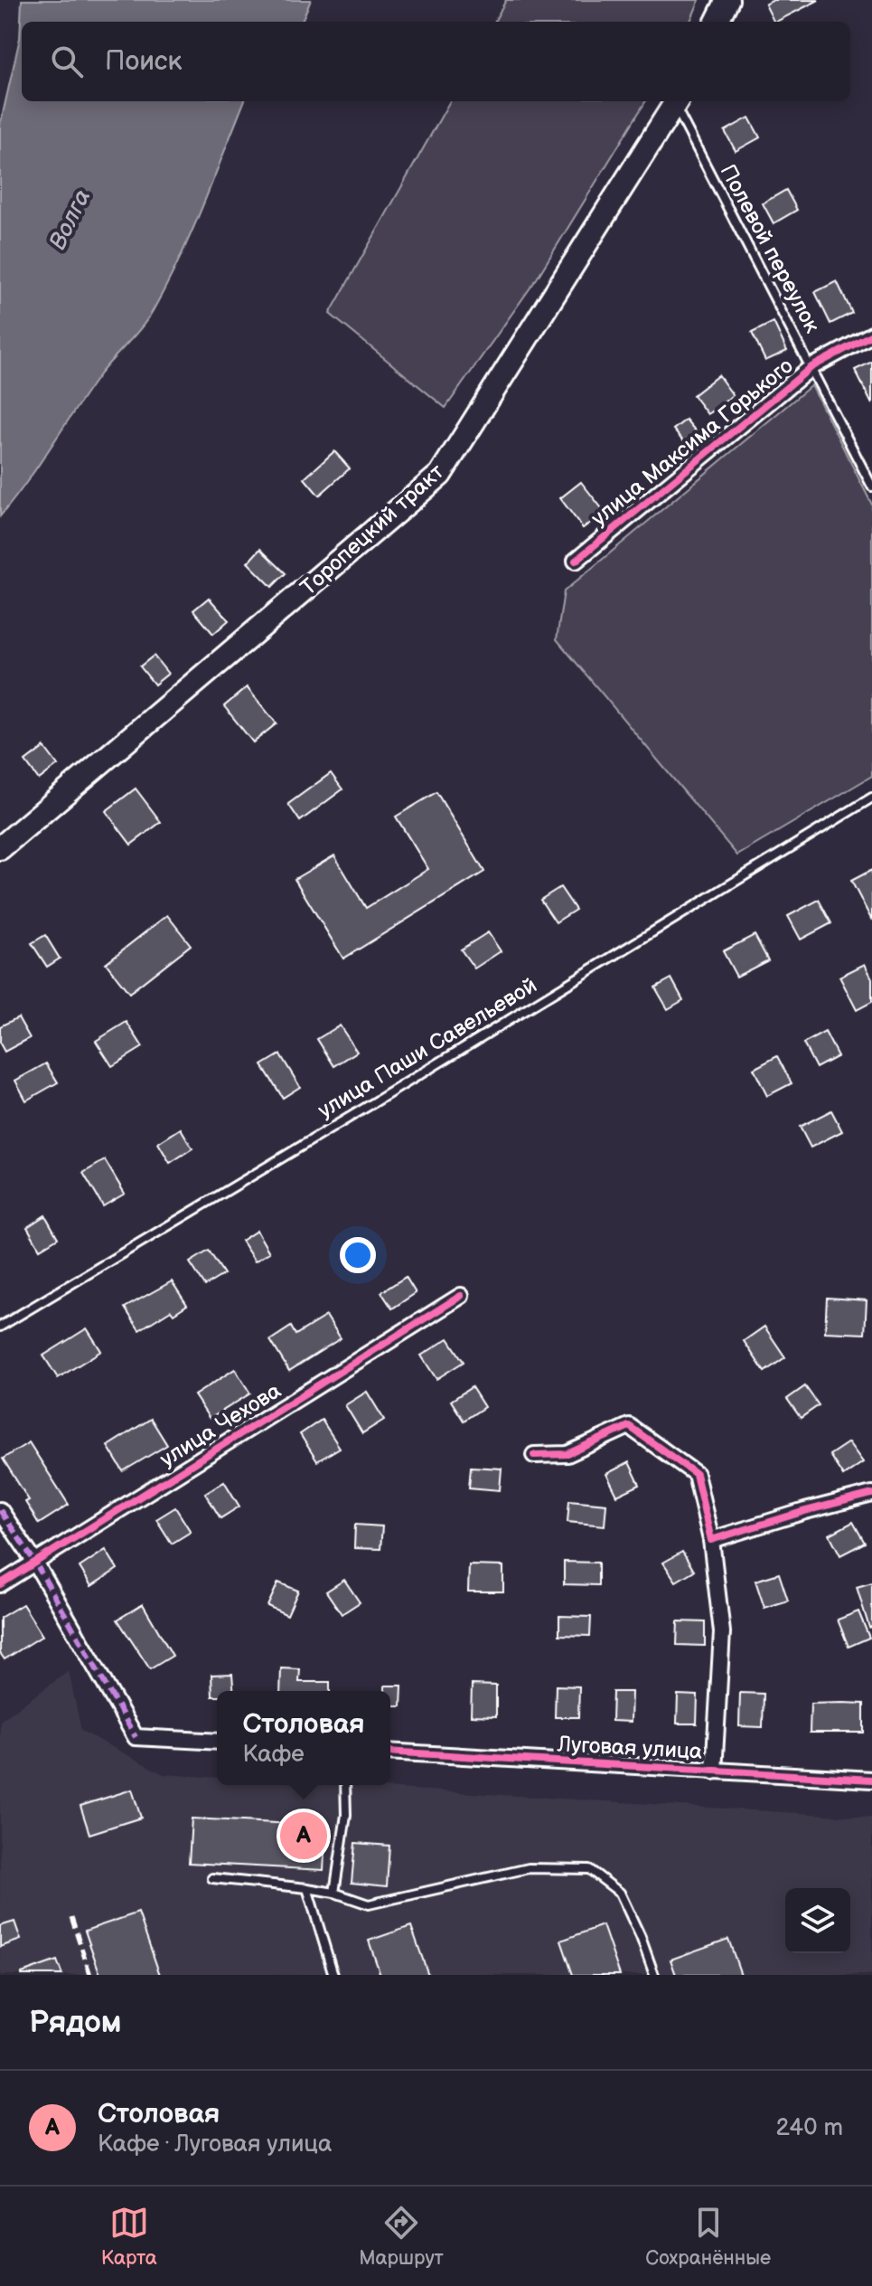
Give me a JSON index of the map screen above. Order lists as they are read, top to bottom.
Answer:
{
  "streets": {
    "main road": ["Торопецкий тракт"],
    "street": ["улица Максима Горького", "улица Чехова", "Луговая улица"],
    "lane": ["Полевой переулок", "улица Паши Савельевой"]
  },
  "crossings": [
    ["Полевой переулок", "улица Максима Горького"],
    ["Полевой переулок", "Торопецкий тракт"]
  ],
  "water": ["Волга"],
  "page": {
    "search": "Поиск",
    "popup": ["Столовая", "Кафе"],
    "pins": "A",
    "heading": "Рядом",
    "list": [
      {
        "mark": "A",
        "name": "Столовая",
        "note": "Кафе · Луговая улица",
        "value": "240 m"
      }
    ],
    "nav": ["Карта", "Маршрут", "Сохранённые"]
  }
}
